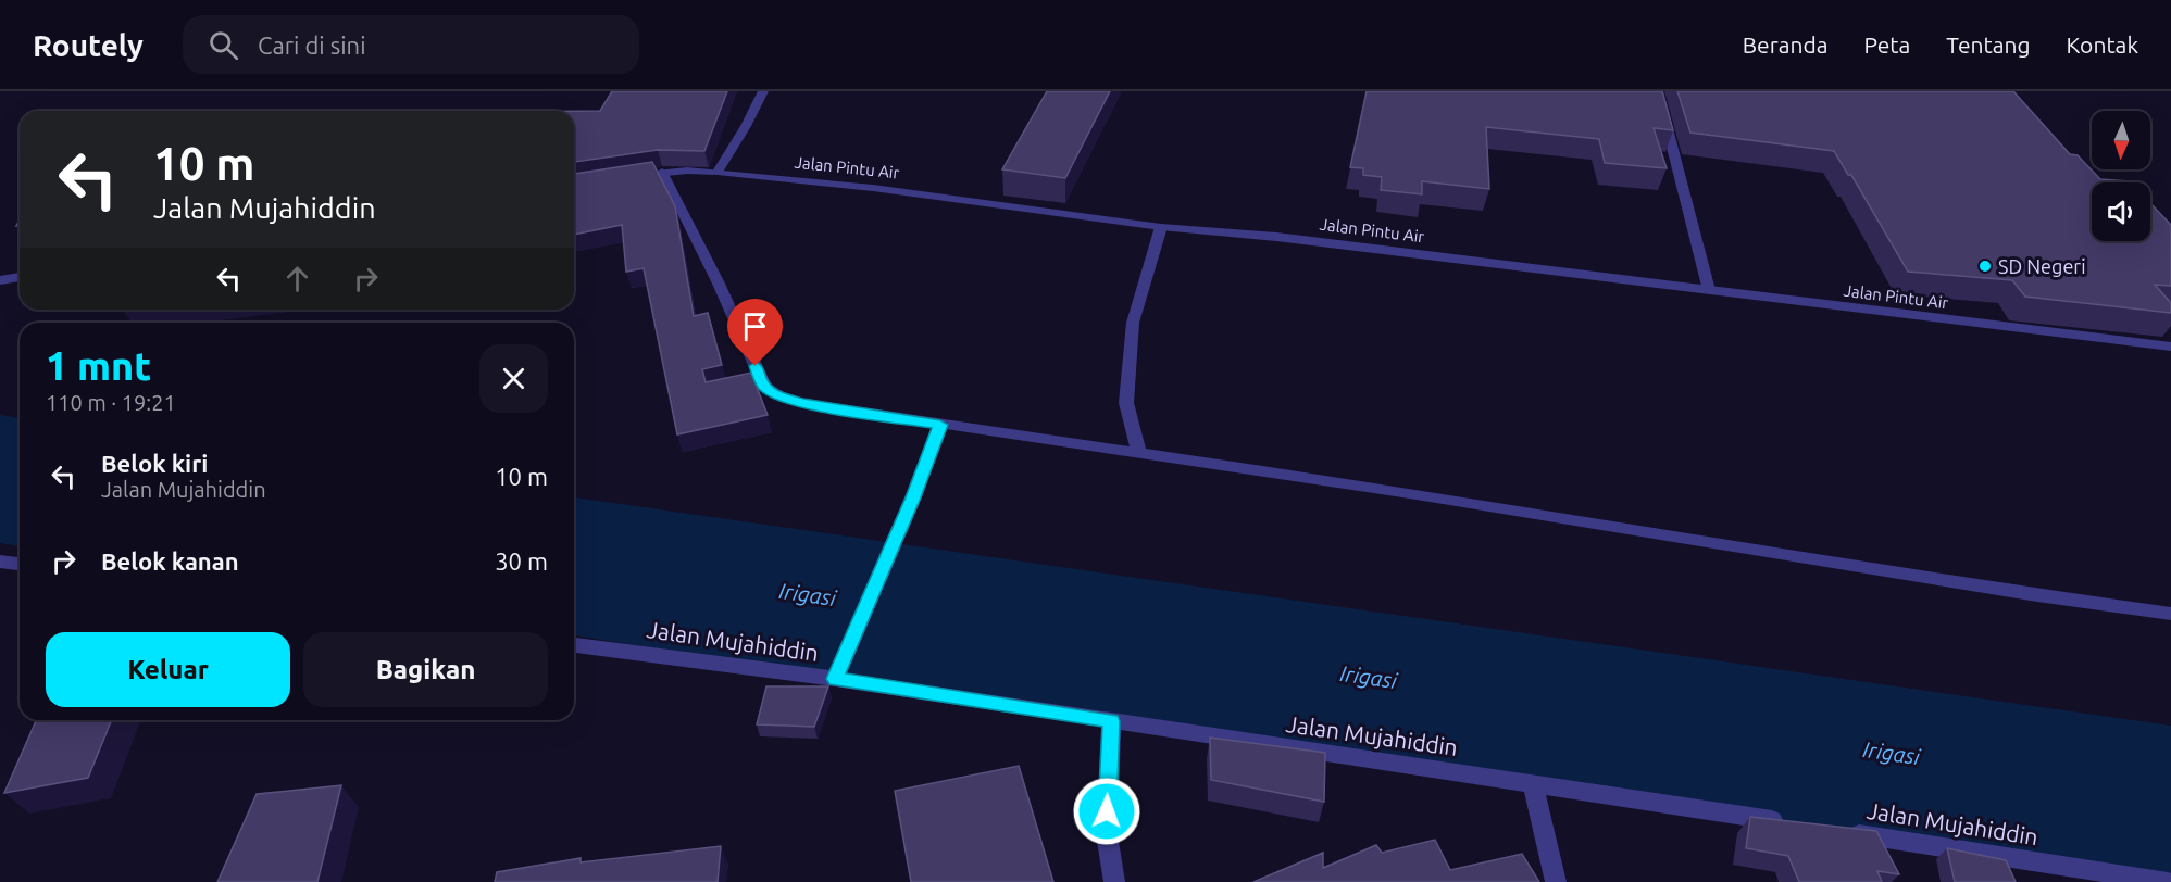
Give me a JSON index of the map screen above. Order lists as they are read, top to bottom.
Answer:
{
  "streets": {
    "street": ["Jalan Pintu Air", "Jalan Mujahiddin"]
  },
  "water": ["Irigasi"],
  "places": ["SD Negeri"],
  "north": "bottom",
  "page": {
    "header": "Routely",
    "search": "Cari di sini",
    "nav": [
      "Beranda",
      "Peta",
      "Tentang",
      "Kontak"
    ],
    "turn": ["10 m", "Jalan Mujahiddin"],
    "heading": ["1 mnt", "110 m · 19:21"],
    "list": [
      {
        "name": "Belok kiri",
        "note": "Jalan Mujahiddin",
        "value": "10 m"
      },
      {
        "name": "Belok kanan",
        "value": "30 m"
      }
    ],
    "buttons": ["Keluar", "Bagikan"]
  }
}
